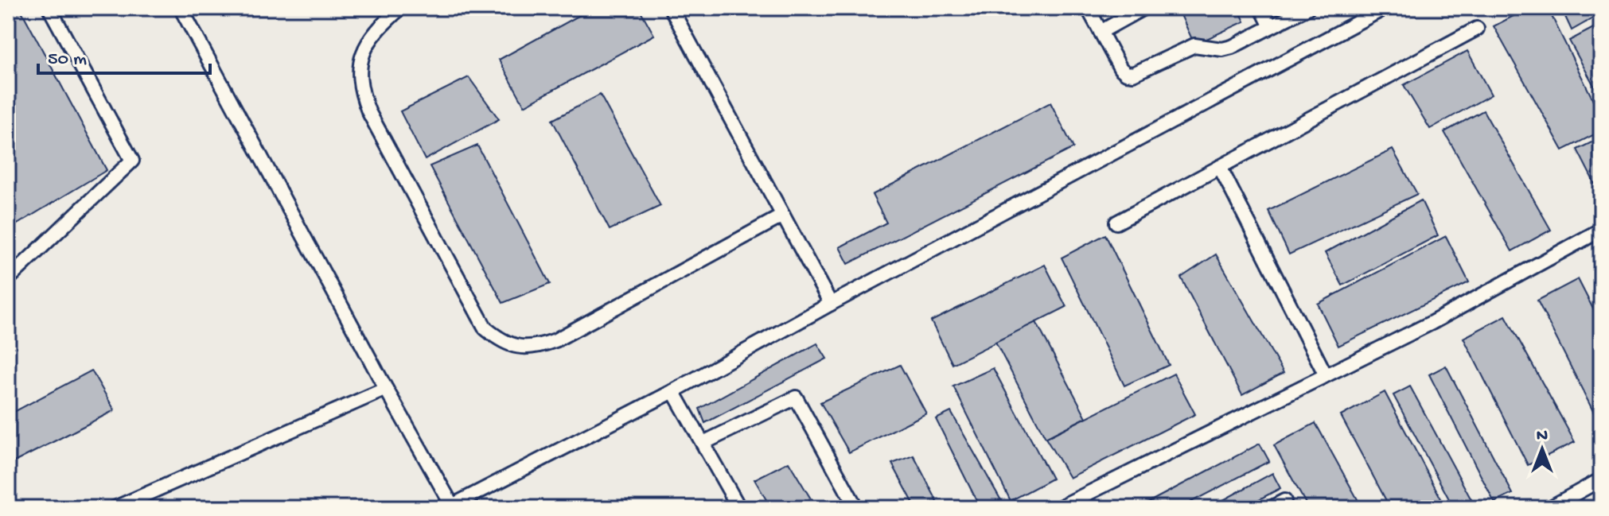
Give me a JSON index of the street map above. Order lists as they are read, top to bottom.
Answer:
{
  "scale_bar": "50 m",
  "north": "top"
}
